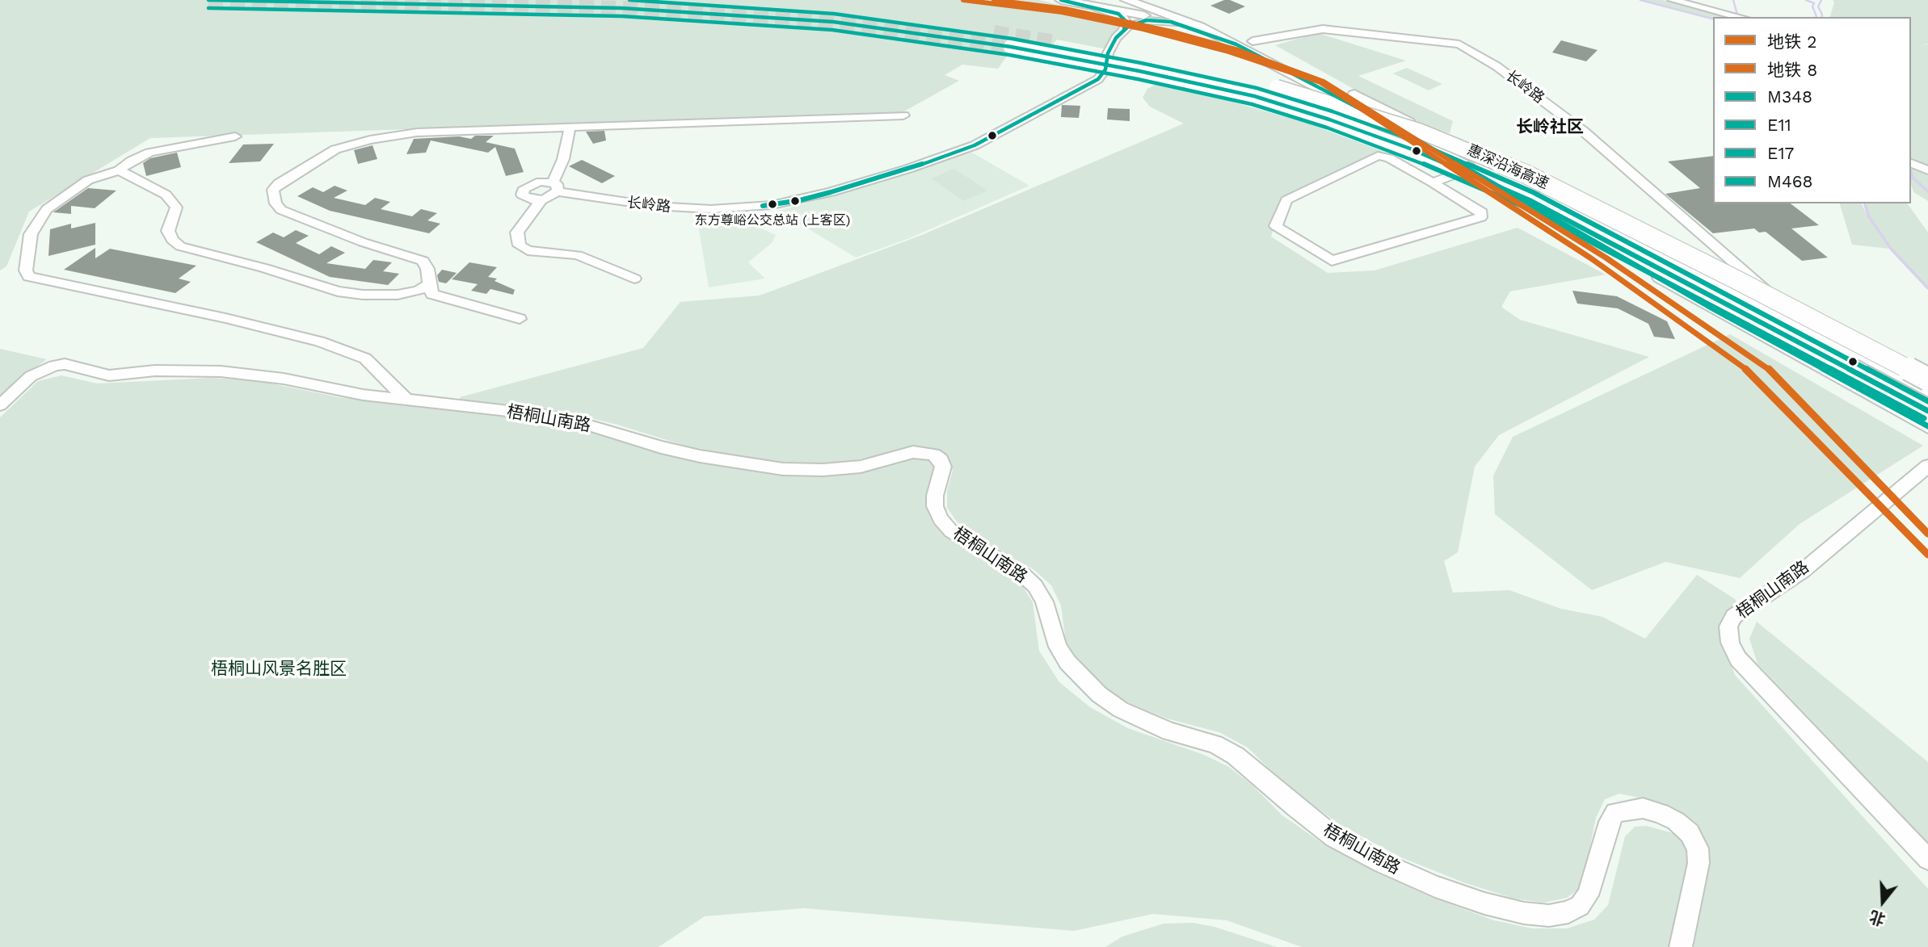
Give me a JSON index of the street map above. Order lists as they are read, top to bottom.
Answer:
{
  "streets": {
    "highway": ["惠深沿海高速"],
    "street": ["长岭路", "梧桐山南路"]
  },
  "districts": ["长岭社区"],
  "parks": ["梧桐山风景名胜区"],
  "places": ["东方尊峪公交总站 (上客区)"],
  "lines": [
    "metro line 2",
    "metro line 8",
    "transit line M348",
    "transit line E17",
    "transit line M468",
    "transit line E11"
  ],
  "legend": [
    "地铁 2",
    "地铁 8",
    "M348",
    "E11",
    "E17",
    "M468"
  ],
  "north": "bottom"
}
